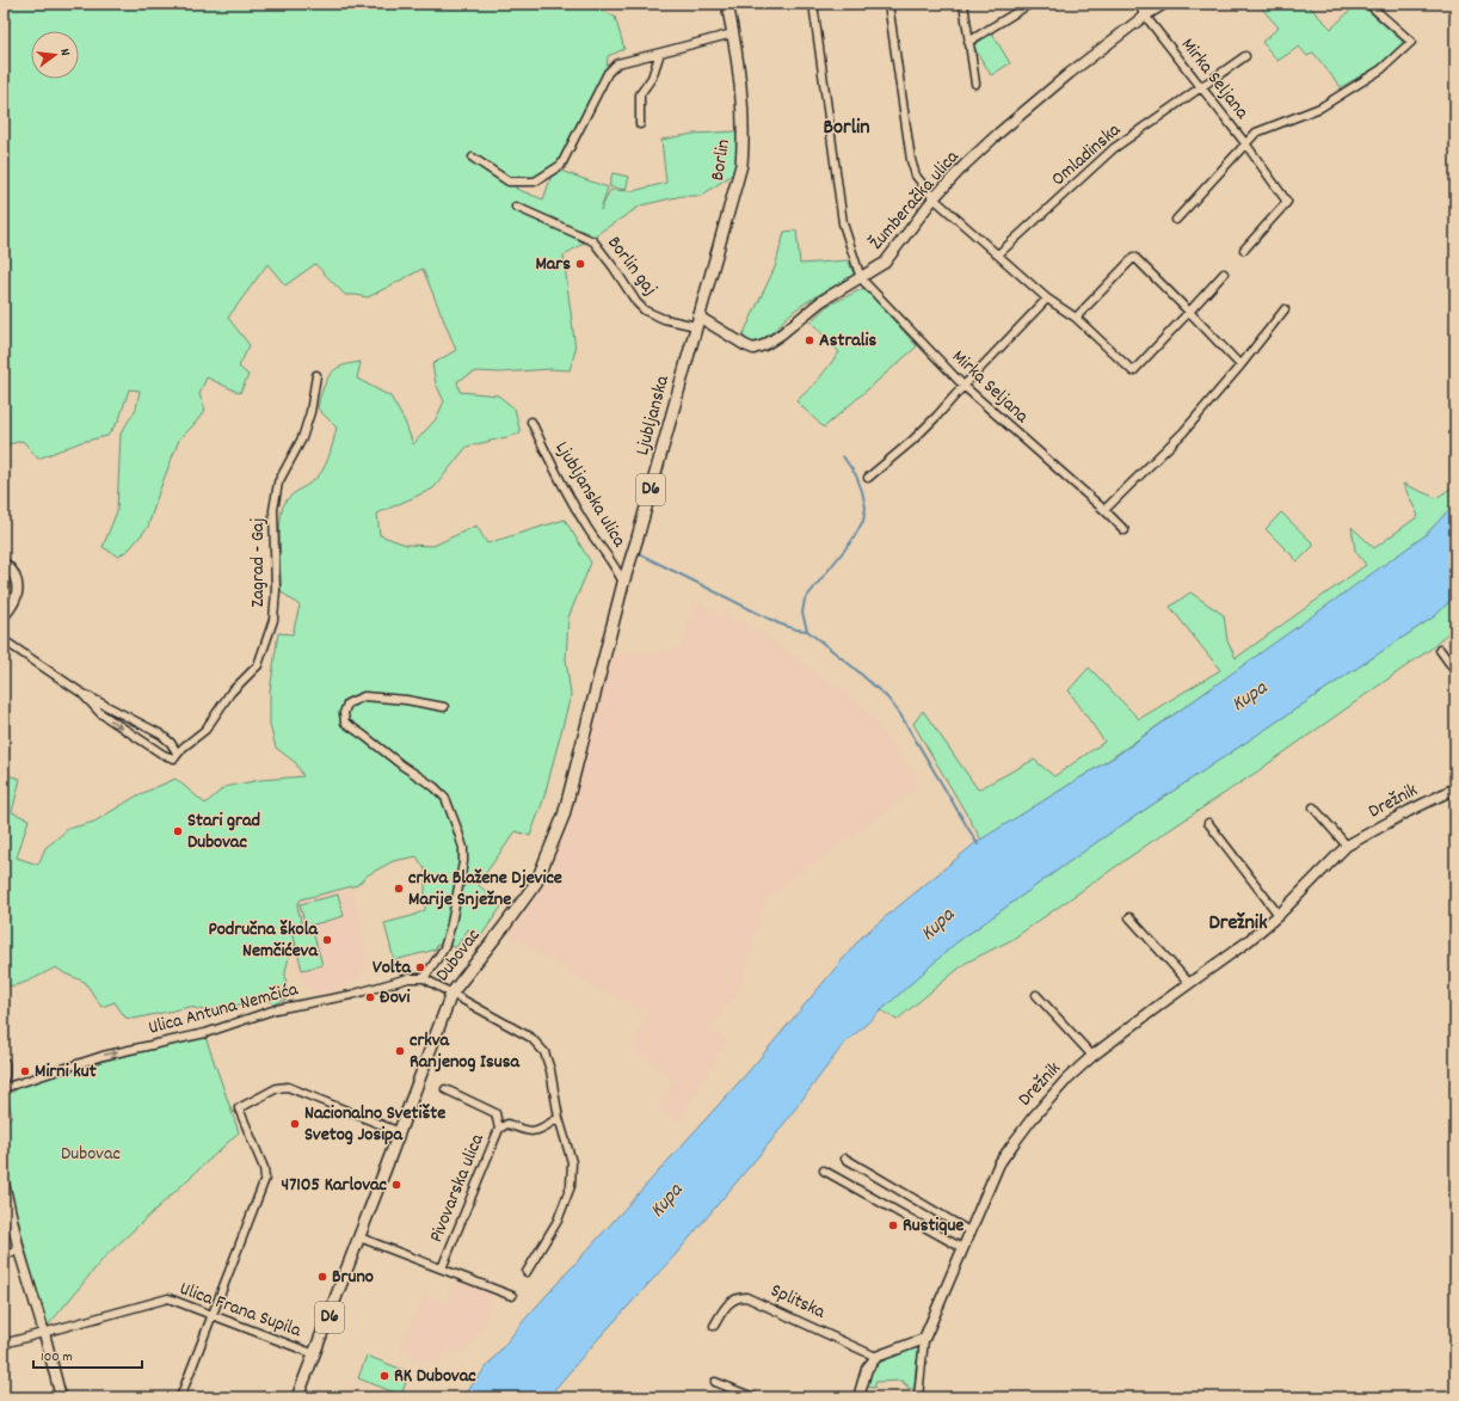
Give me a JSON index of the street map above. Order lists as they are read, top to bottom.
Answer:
{
  "streets": {
    "main road": [
      "Borlin",
      "Žumberačka ulica",
      "Ljubljanska",
      "D6",
      "Drežnik",
      "Dubovac"
    ],
    "street": [
      "Mirka Seljana",
      "Omladinska",
      "Borlin gaj",
      "Ljubljanska ulica",
      "Zagrad - Gaj",
      "Ulica Antuna Nemčića",
      "Pivovarska ulica",
      "Splitska",
      "Ulica Frana Supila"
    ]
  },
  "crossings": [
    ["Mirka Seljana", "Omladinska"],
    ["Mirka Seljana", "Žumberačka ulica"],
    ["Borlin", "Žumberačka ulica"],
    ["Borlin", "Borlin gaj"],
    ["Borlin", "Ljubljanska"],
    ["Žumberačka ulica", "Borlin gaj"],
    ["Žumberačka ulica", "Ljubljanska"],
    ["Borlin gaj", "Ljubljanska"],
    ["Ljubljanska", "Ljubljanska ulica"],
    ["Ljubljanska", "Dubovac"],
    ["D6", "Dubovac"],
    ["D6", "Ulica Frana Supila"]
  ],
  "one_way": ["Ulica Antuna Nemčića"],
  "districts": ["Borlin", "Drežnik"],
  "water": ["Kupa"],
  "parks": ["Dubovac"],
  "places": [
    "Mars",
    "Astralis",
    "Stari grad Dubovac",
    "crkva Blažene Djevice Marije Snježne",
    "Područna škola Nemčićeva",
    "Volta",
    "Đovi",
    "crkva Ranjenog Isusa",
    "Mirni kut",
    "Nacionalno Svetište Svetog Josipa",
    "47105 Karlovac",
    "Rustique",
    "Bruno",
    "RK Dubovac"
  ],
  "scale_bar": "100 m",
  "north": "right"
}
